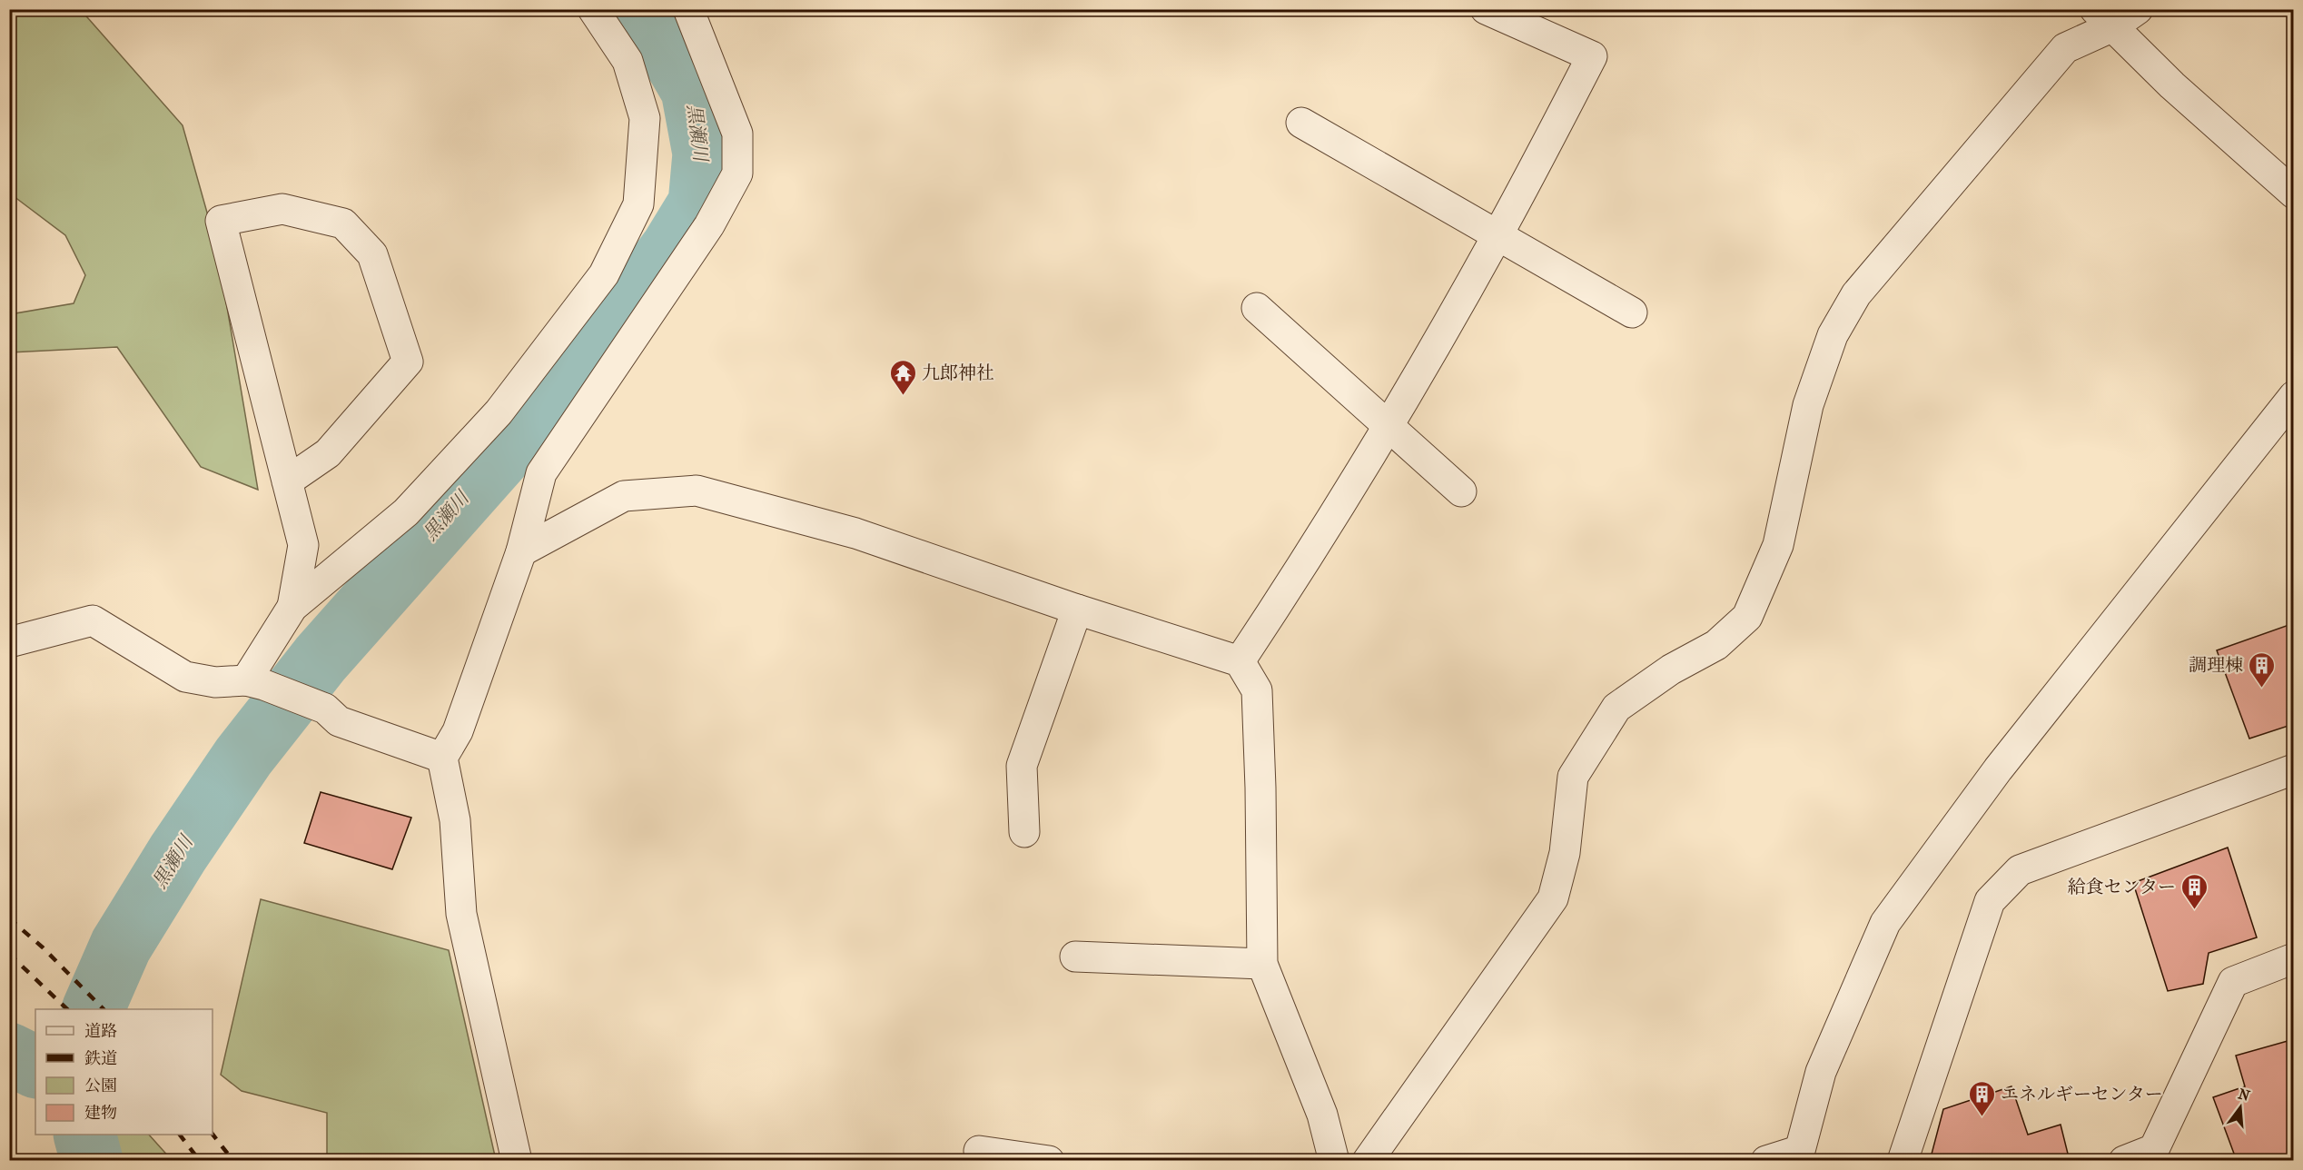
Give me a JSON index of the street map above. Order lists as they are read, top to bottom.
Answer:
{
  "water": ["黒瀬川"],
  "places": {
    "temple": ["九郎神社"],
    "building": ["調理棟", "給食センター", "エネルギーセンター"]
  },
  "legend": [
    "道路",
    "鉄道",
    "公園",
    "建物"
  ],
  "north": "top"
}
